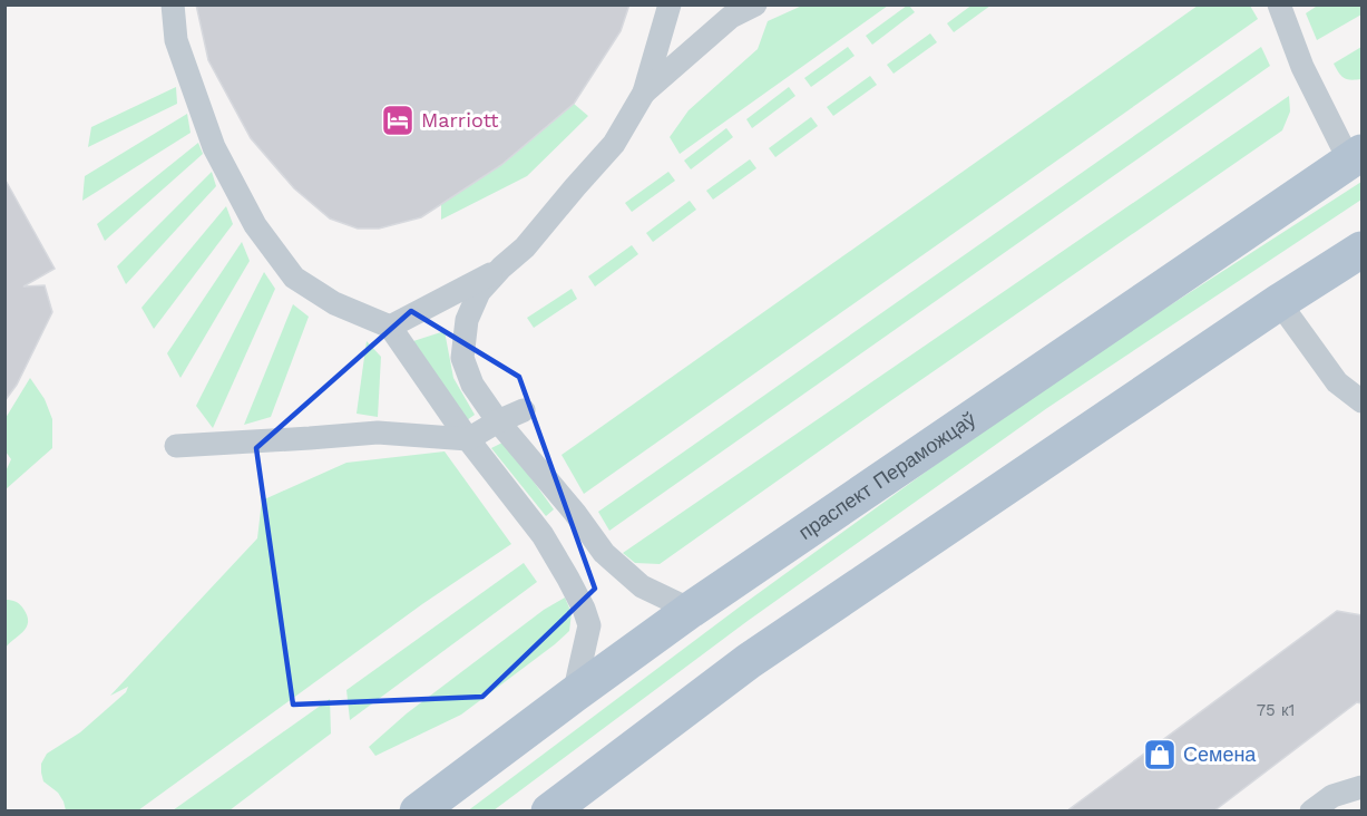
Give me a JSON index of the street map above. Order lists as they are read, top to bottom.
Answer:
{
  "streets": {
    "main road": ["праспект Пераможцаў"]
  },
  "places": {
    "hotel": ["Marriott"],
    "shop": ["Семена"]
  },
  "house_numbers": ["75 к1"]
}
